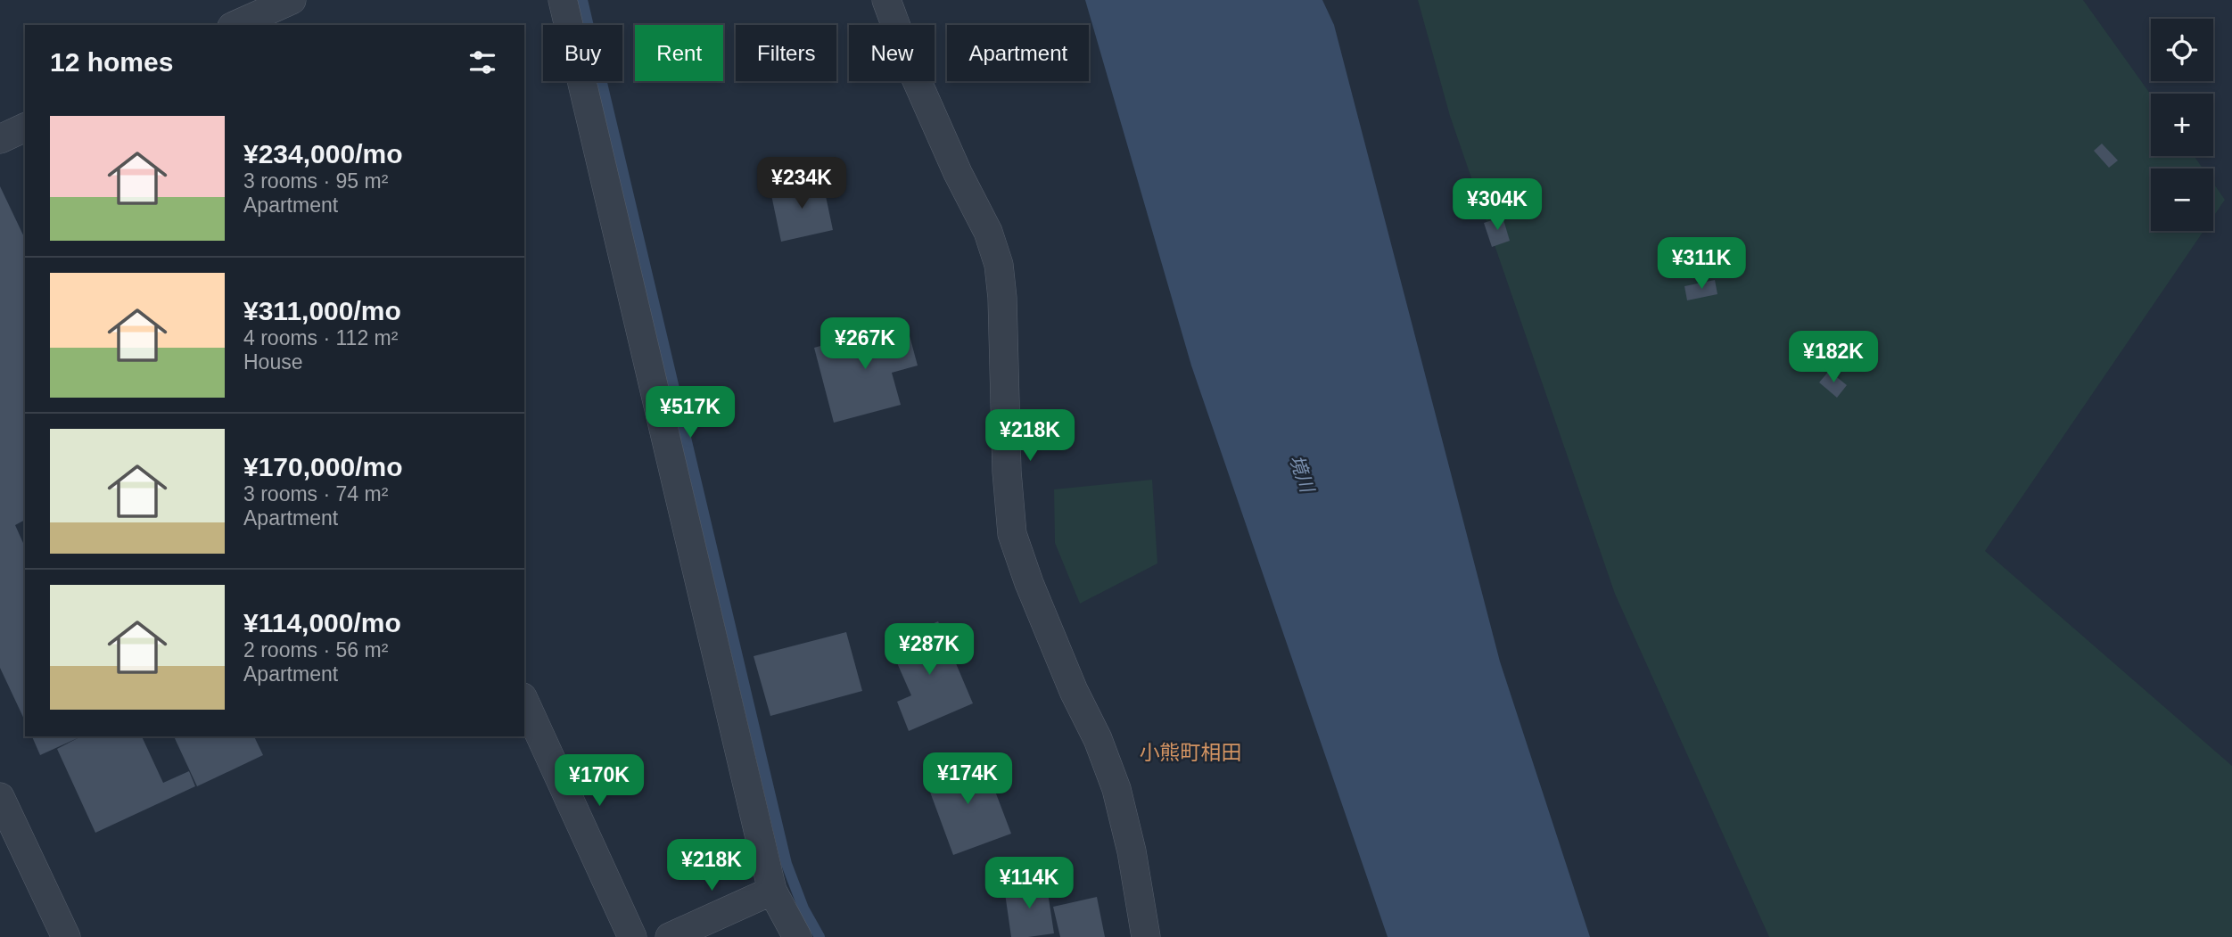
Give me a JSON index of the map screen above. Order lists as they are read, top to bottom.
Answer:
{
  "districts": ["小熊町相田"],
  "water": ["境川"],
  "page": {
    "map_buttons": ["+", "−"],
    "chip": [
      "Buy",
      "Rent",
      "Filters",
      "New",
      "Apartment"
    ],
    "heading": "12 homes",
    "list": [
      {
        "name": "¥234,000/mo",
        "note": "3 rooms · 95 m² · Apartment"
      },
      {
        "name": "¥311,000/mo",
        "note": "4 rooms · 112 m² · House"
      },
      {
        "name": "¥170,000/mo",
        "note": "3 rooms · 74 m² · Apartment"
      },
      {
        "name": "¥114,000/mo",
        "note": "2 rooms · 56 m² · Apartment"
      }
    ],
    "price": [
      "¥234K",
      "¥304K",
      "¥311K",
      "¥267K",
      "¥182K",
      "¥517K",
      "¥218K",
      "¥287K",
      "¥174K",
      "¥170K",
      "¥218K",
      "¥114K"
    ]
  }
}
